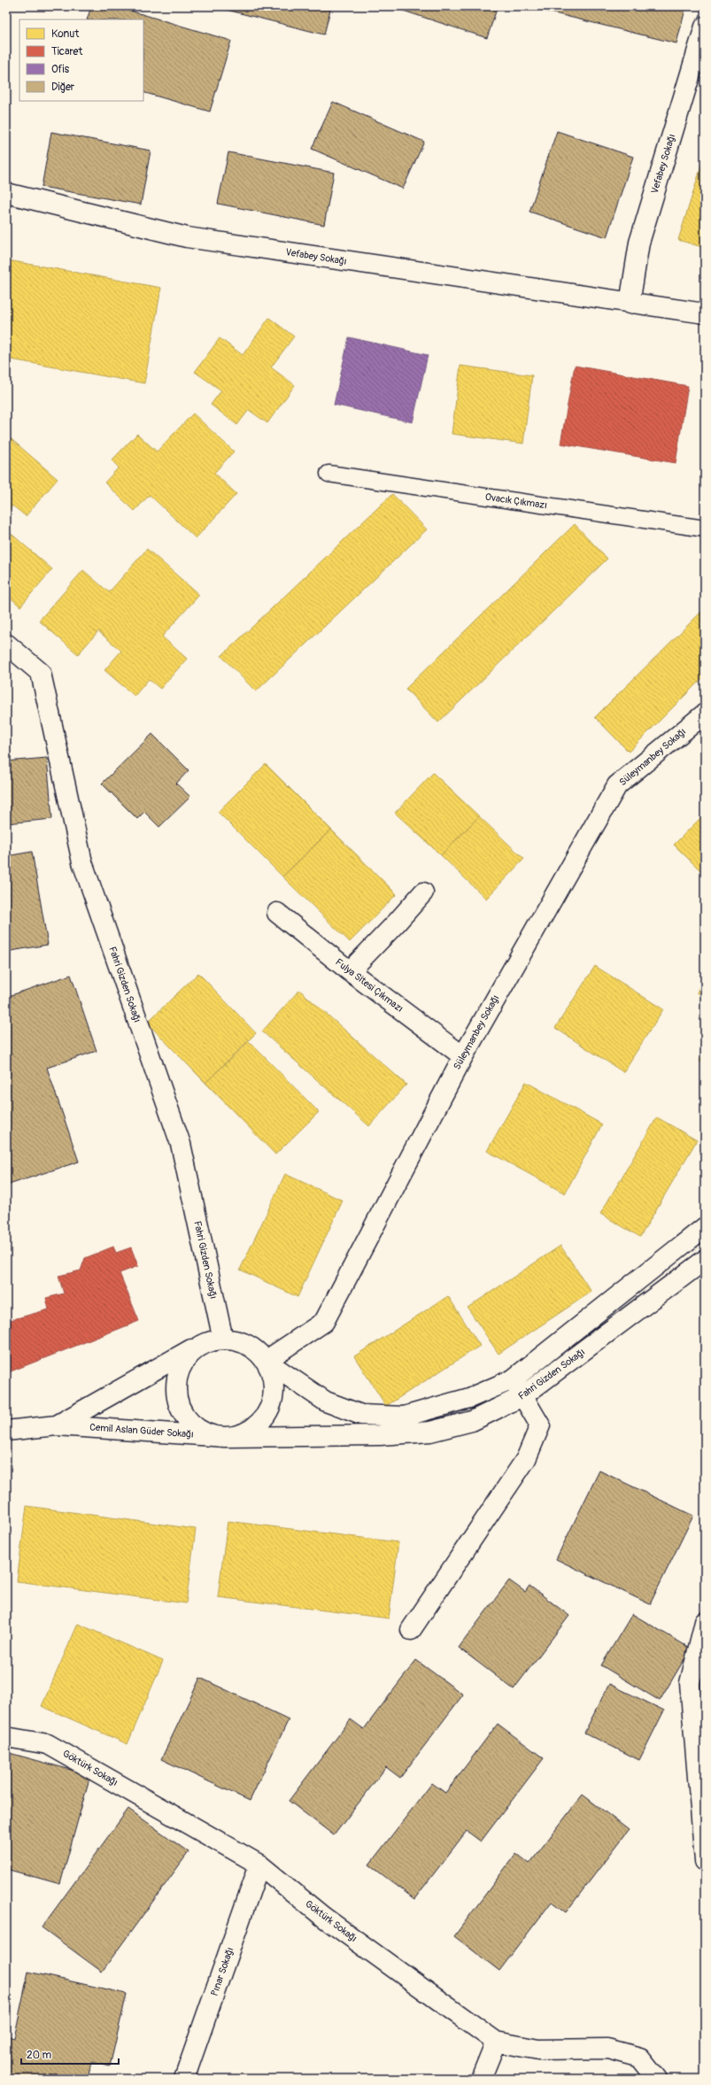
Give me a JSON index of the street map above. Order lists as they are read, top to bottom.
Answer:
{
  "streets": {
    "street": [
      "Vefabey Sokağı",
      "Süleymanbey Sokağı",
      "Fahri Gizden Sokağı",
      "Fulya Sitesi Çıkmazı",
      "Cemil Aslan Güder Sokağı",
      "Göktürk Sokağı",
      "Pınar Sokağı"
    ],
    "lane": ["Ovacık Çıkmazı"]
  },
  "crossings": [
    ["Süleymanbey Sokağı", "Fahri Gizden Sokağı"],
    ["Süleymanbey Sokağı", "Fulya Sitesi Çıkmazı"],
    ["Süleymanbey Sokağı", "Cemil Aslan Güder Sokağı"],
    ["Fahri Gizden Sokağı", "Cemil Aslan Güder Sokağı"],
    ["Göktürk Sokağı", "Pınar Sokağı"]
  ],
  "legend": [
    "Konut",
    "Ticaret",
    "Ofis",
    "Diğer"
  ],
  "scale_bar": "20 m"
}
